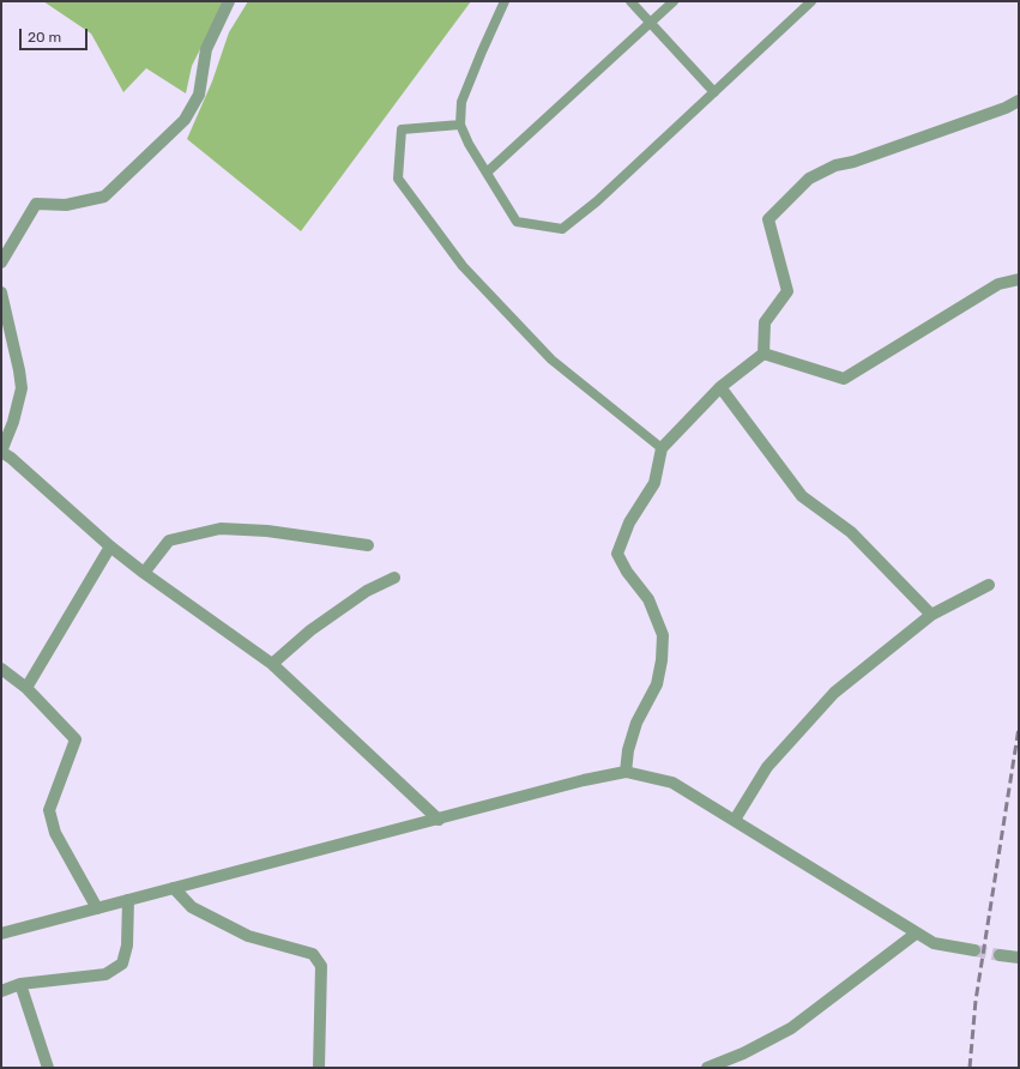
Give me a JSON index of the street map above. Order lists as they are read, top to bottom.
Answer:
{
  "scale_bar": "20 m"
}
